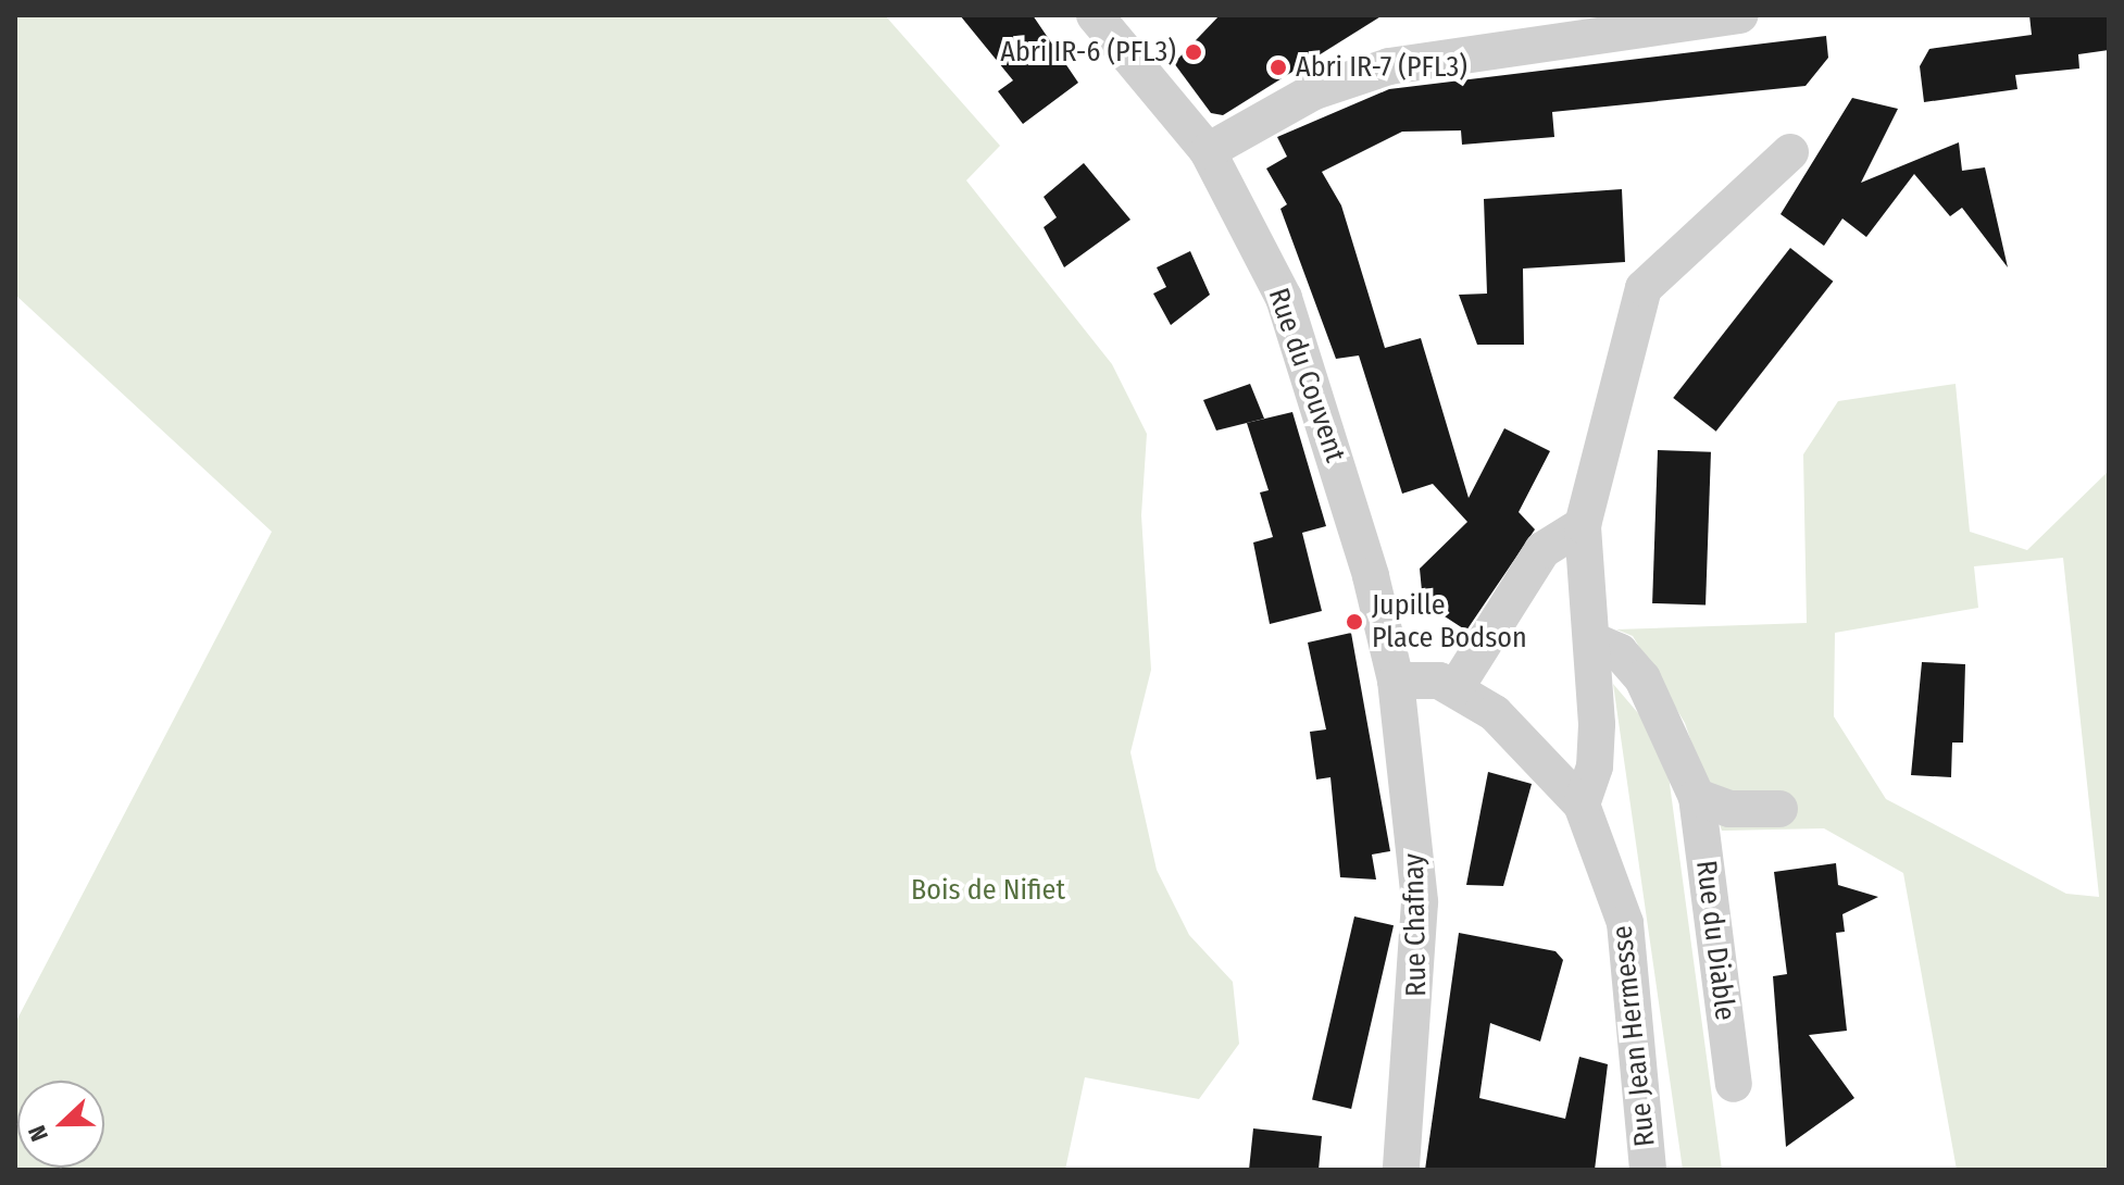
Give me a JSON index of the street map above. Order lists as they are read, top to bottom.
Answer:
{
  "streets": {
    "street": [
      "Rue du Couvent",
      "Rue Chafnay",
      "Rue du Diable",
      "Rue Jean Hermesse"
    ]
  },
  "crossings": [
    ["Rue du Couvent", "Rue Chafnay"]
  ],
  "parks": ["Bois de Nifiet"],
  "places": ["Abri IR-6 (PFL3)", "Abri IR-7 (PFL3)", "Jupille Place Bodson"],
  "north": "left"
}
